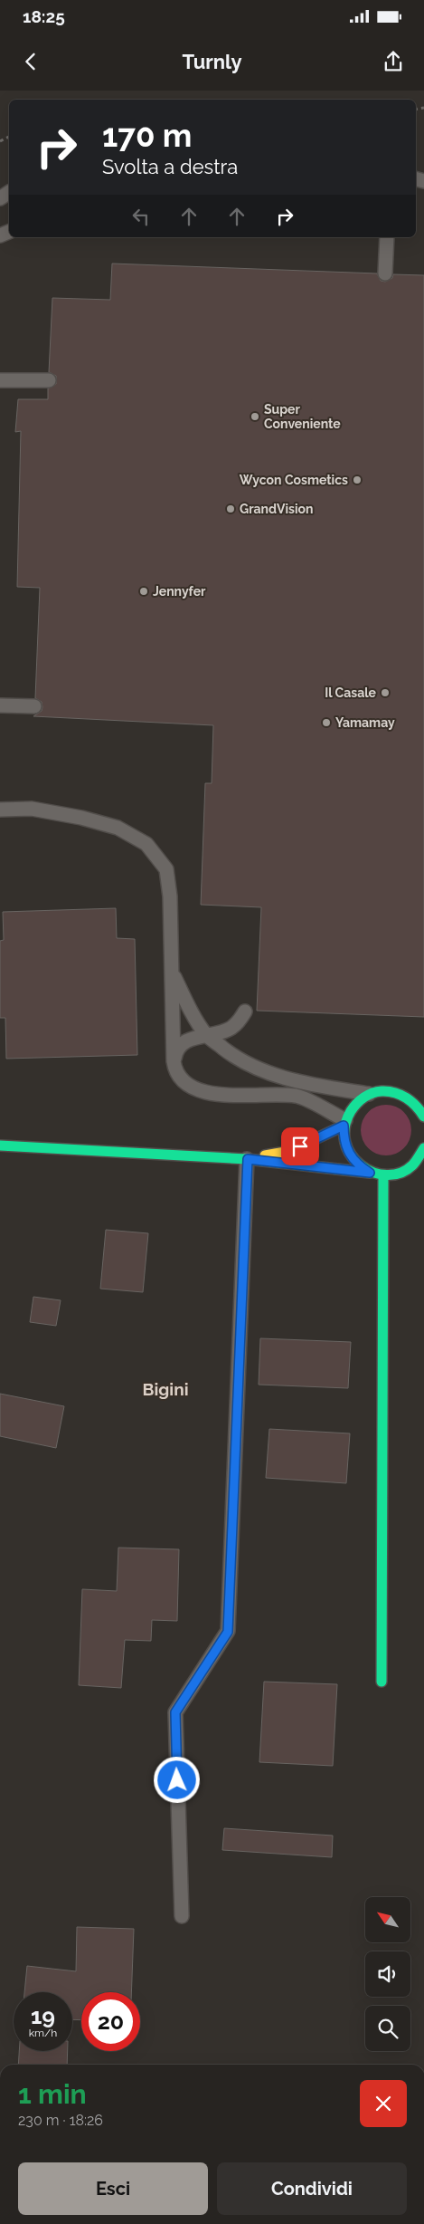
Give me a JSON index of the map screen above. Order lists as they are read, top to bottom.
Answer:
{
  "districts": ["Bigini"],
  "places": [
    "Super Conveniente",
    "Wycon Cosmetics",
    "GrandVision",
    "Jennyfer",
    "Il Casale",
    "Yamamay"
  ],
  "north": "top left",
  "page": {
    "status": "18:25",
    "header": "Turnly",
    "turn": ["170 m", "Svolta a destra"],
    "speed": "19 km/h",
    "limit": "20",
    "heading": ["1 min", "230 m · 18:26"],
    "buttons": ["Esci", "Condividi"]
  }
}
